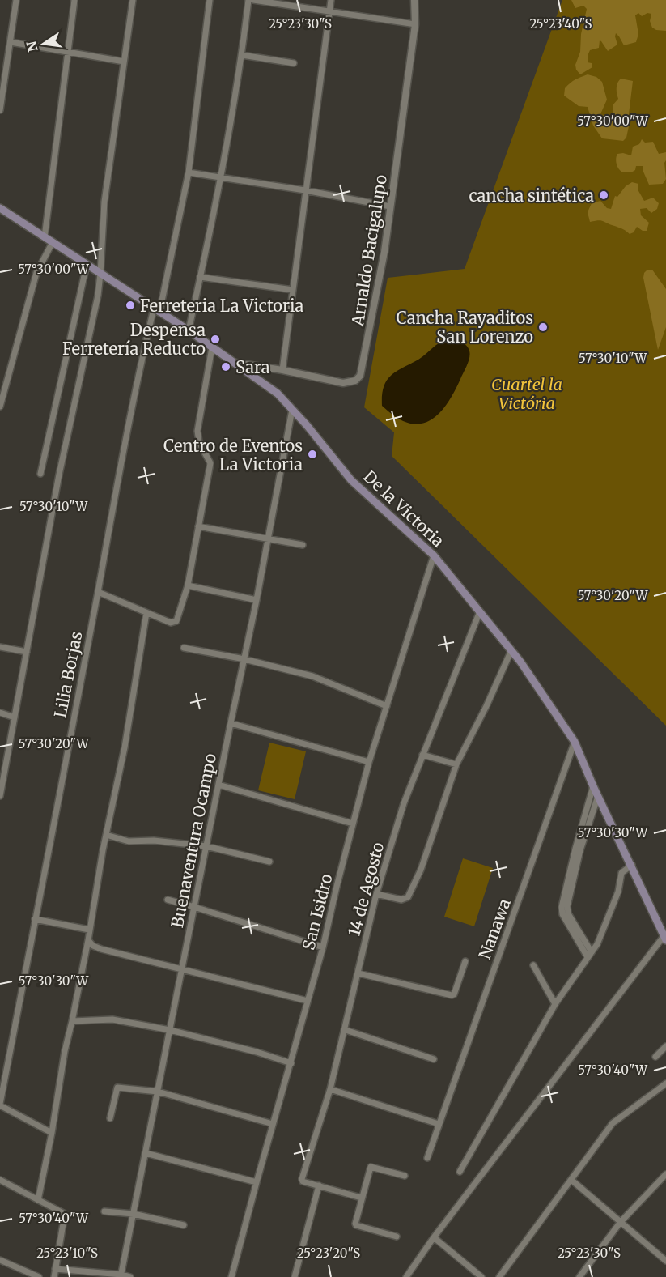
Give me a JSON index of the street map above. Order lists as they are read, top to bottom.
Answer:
{
  "streets": {
    "main road": ["De la Victoria"],
    "street": [
      "Arnaldo Bacigalupo",
      "Lilia Borjas",
      "Buenaventura Ocampo",
      "14 de Agosto",
      "San Isidro",
      "Nanawa"
    ]
  },
  "crossings": [
    ["Arnaldo Bacigalupo", "De la Victoria"],
    ["De la Victoria", "Lilia Borjas"],
    ["De la Victoria", "Buenaventura Ocampo"],
    ["De la Victoria", "14 de Agosto"],
    ["De la Victoria", "San Isidro"],
    ["De la Victoria", "Nanawa"]
  ],
  "parks": ["Cuartel la Victória"],
  "places": [
    "cancha sintética",
    "Ferreteria La Victoria",
    "Cancha Rayaditos San Lorenzo",
    "Despensa Ferretería Reducto",
    "Sara",
    "Centro de Eventos La Victoria"
  ],
  "north": "left",
  "coordinates": [
    "25°23'40\"S",
    "25°23'30\"S",
    "57°30'00\"W",
    "57°30'10\"W",
    "57°30'20\"W",
    "57°30'30\"W",
    "57°30'40\"W",
    "25°23'10\"S",
    "25°23'20\"S"
  ]
}
